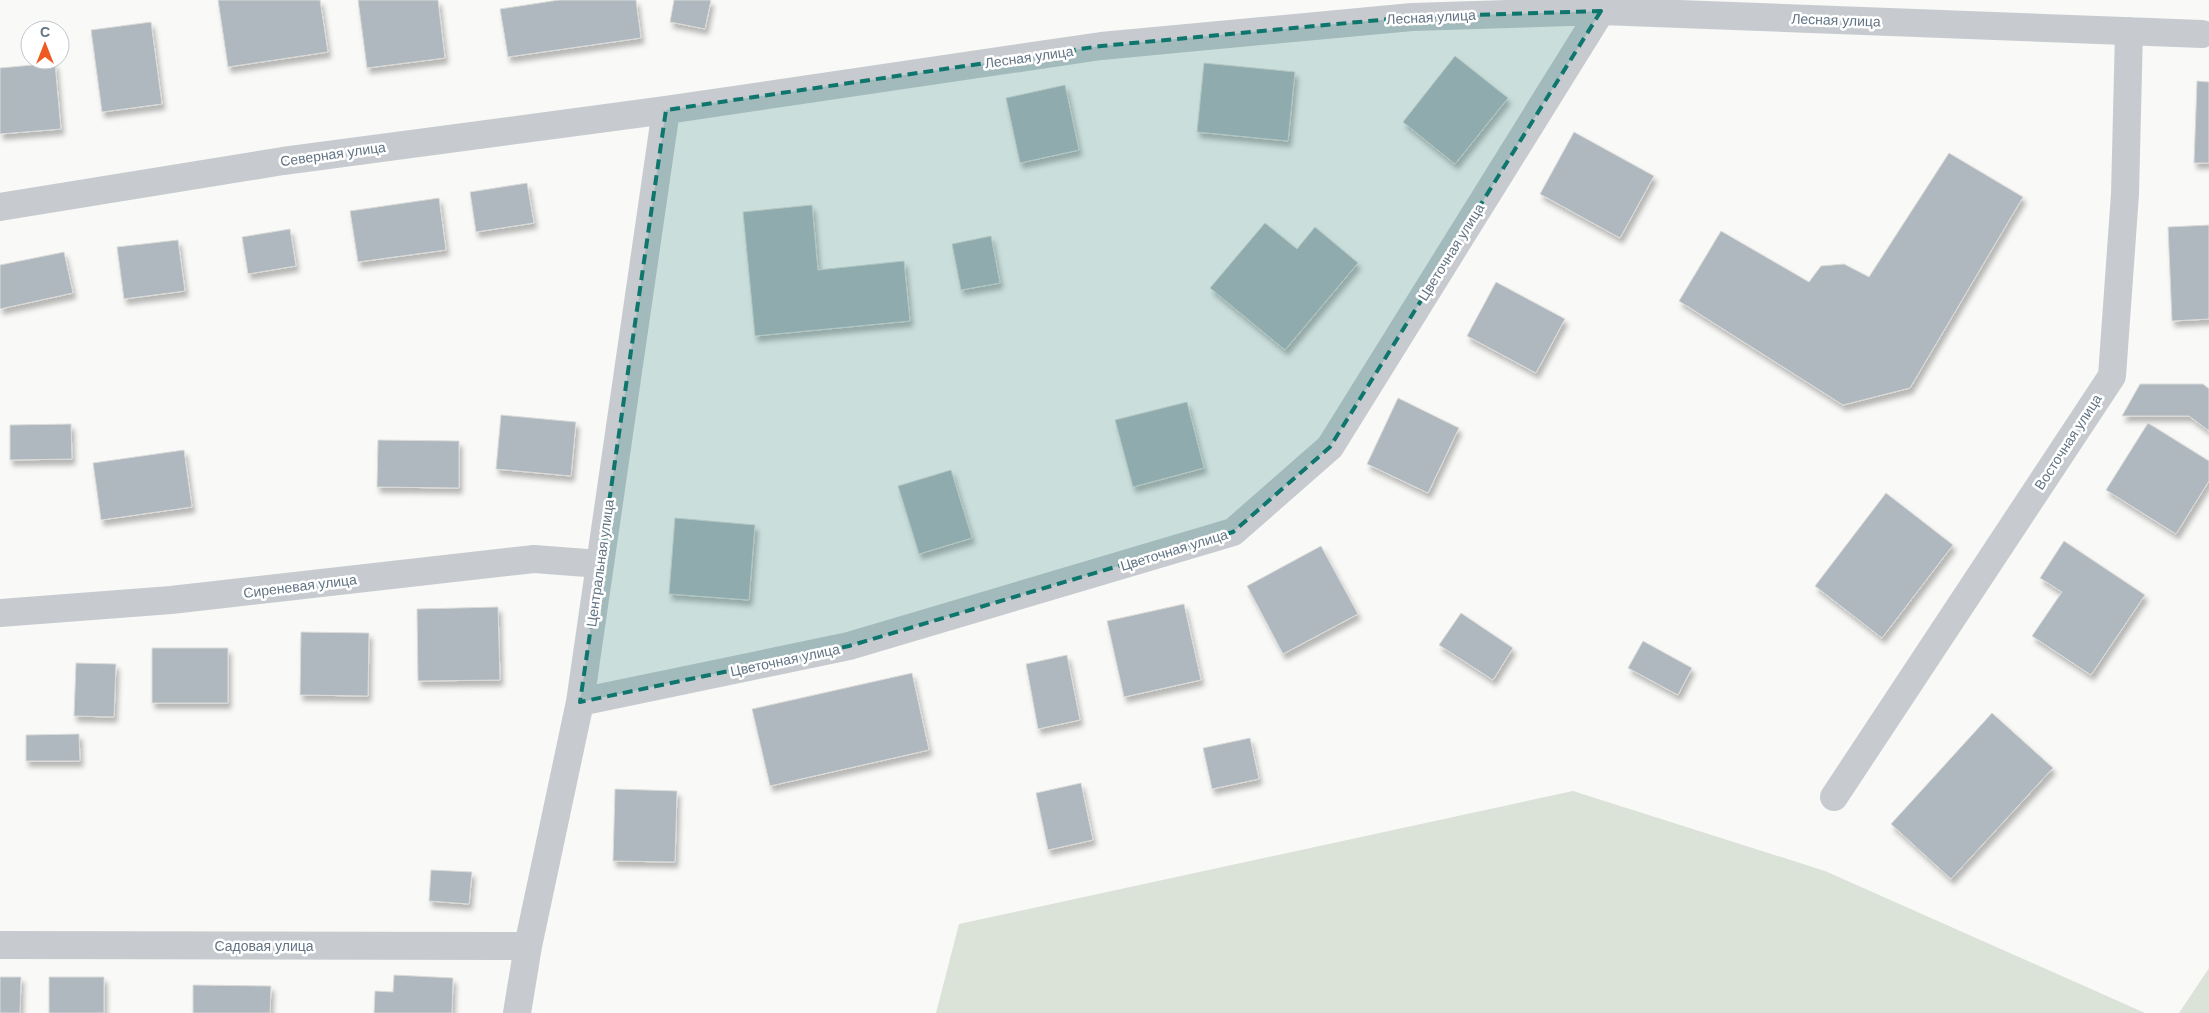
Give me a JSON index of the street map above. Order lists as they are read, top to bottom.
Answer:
{
  "streets": {
    "street": [
      "Лесная улица",
      "Северная улица",
      "Цветочная улица",
      "Восточная улица",
      "Центральная улица",
      "Сиреневая улица",
      "Садовая улица"
    ]
  },
  "crossings": [
    ["Лесная улица", "Северная улица"],
    ["Лесная улица", "Цветочная улица"],
    ["Лесная улица", "Восточная улица"],
    ["Лесная улица", "Центральная улица"],
    ["Северная улица", "Центральная улица"],
    ["Цветочная улица", "Центральная улица"],
    ["Центральная улица", "Сиреневая улица"],
    ["Центральная улица", "Садовая улица"]
  ],
  "north": "top"
}
